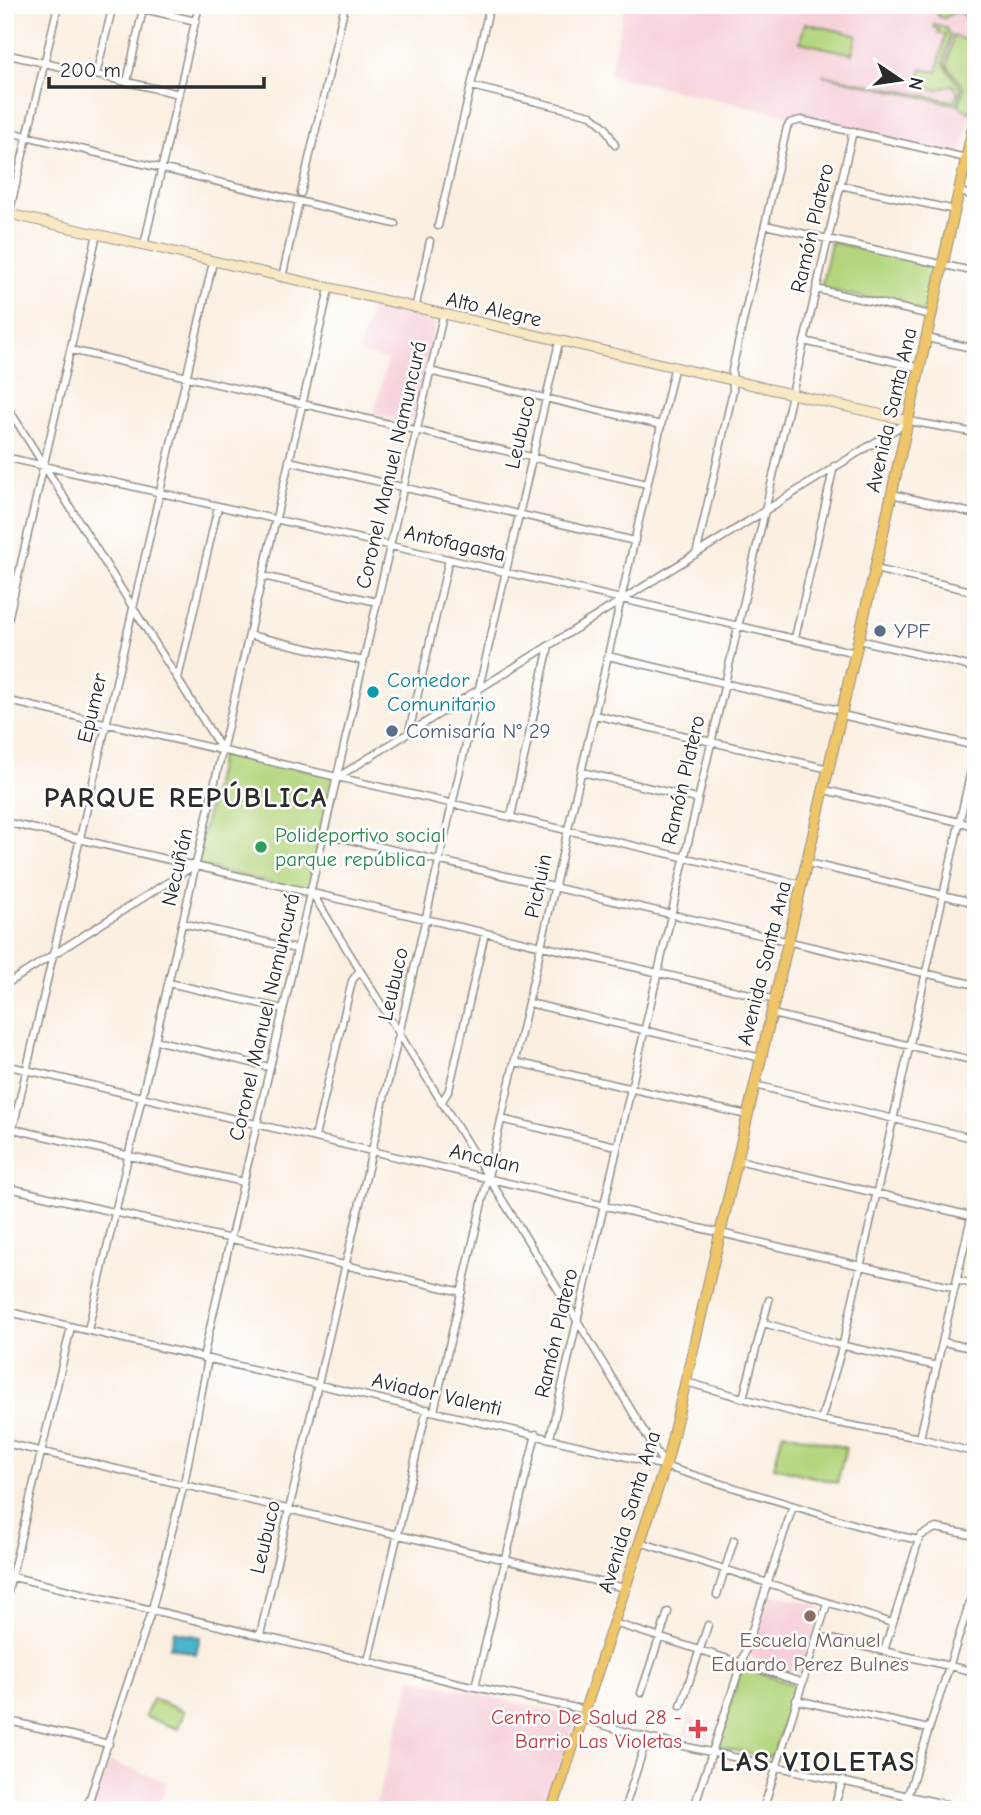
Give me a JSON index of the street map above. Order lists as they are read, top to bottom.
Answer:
{
  "streets": {
    "main road": ["Alto Alegre", "Avenida Santa Ana"],
    "street": [
      "Ramón Platero",
      "Leubuco",
      "Coronel Manuel Namuncurá",
      "Antofagasta",
      "Epumer",
      "Necuñán",
      "Pichuin",
      "Ancalan",
      "Aviador Valenti"
    ]
  },
  "crossings": [
    ["Ramón Platero", "Alto Alegre"],
    ["Ramón Platero", "Antofagasta"],
    ["Ramón Platero", "Ancalan"],
    ["Ramón Platero", "Aviador Valenti"],
    ["Alto Alegre", "Avenida Santa Ana"],
    ["Alto Alegre", "Leubuco"],
    ["Alto Alegre", "Coronel Manuel Namuncurá"],
    ["Alto Alegre", "Epumer"],
    ["Alto Alegre", "Necuñán"],
    ["Alto Alegre", "Pichuin"],
    ["Avenida Santa Ana", "Antofagasta"],
    ["Avenida Santa Ana", "Ancalan"],
    ["Avenida Santa Ana", "Aviador Valenti"],
    ["Leubuco", "Antofagasta"],
    ["Leubuco", "Ancalan"],
    ["Leubuco", "Aviador Valenti"],
    ["Coronel Manuel Namuncurá", "Antofagasta"],
    ["Coronel Manuel Namuncurá", "Ancalan"],
    ["Coronel Manuel Namuncurá", "Aviador Valenti"],
    ["Antofagasta", "Epumer"],
    ["Antofagasta", "Necuñán"],
    ["Antofagasta", "Pichuin"],
    ["Epumer", "Ancalan"],
    ["Necuñán", "Ancalan"],
    ["Necuñán", "Aviador Valenti"],
    ["Pichuin", "Ancalan"],
    ["Pichuin", "Aviador Valenti"]
  ],
  "districts": ["PARQUE REPÚBLICA", "LAS VIOLETAS"],
  "places": {
    "other": [
      "YPF",
      "Comedor Comunitario",
      "Comisaría N° 29",
      "Polideportivo social parque república",
      "Escuela Manuel Eduardo Perez Bulnes"
    ],
    "health": ["Centro De Salud 28 - Barrio Las Violetas"]
  },
  "scale_bar": "200 m",
  "north": "right"
}
